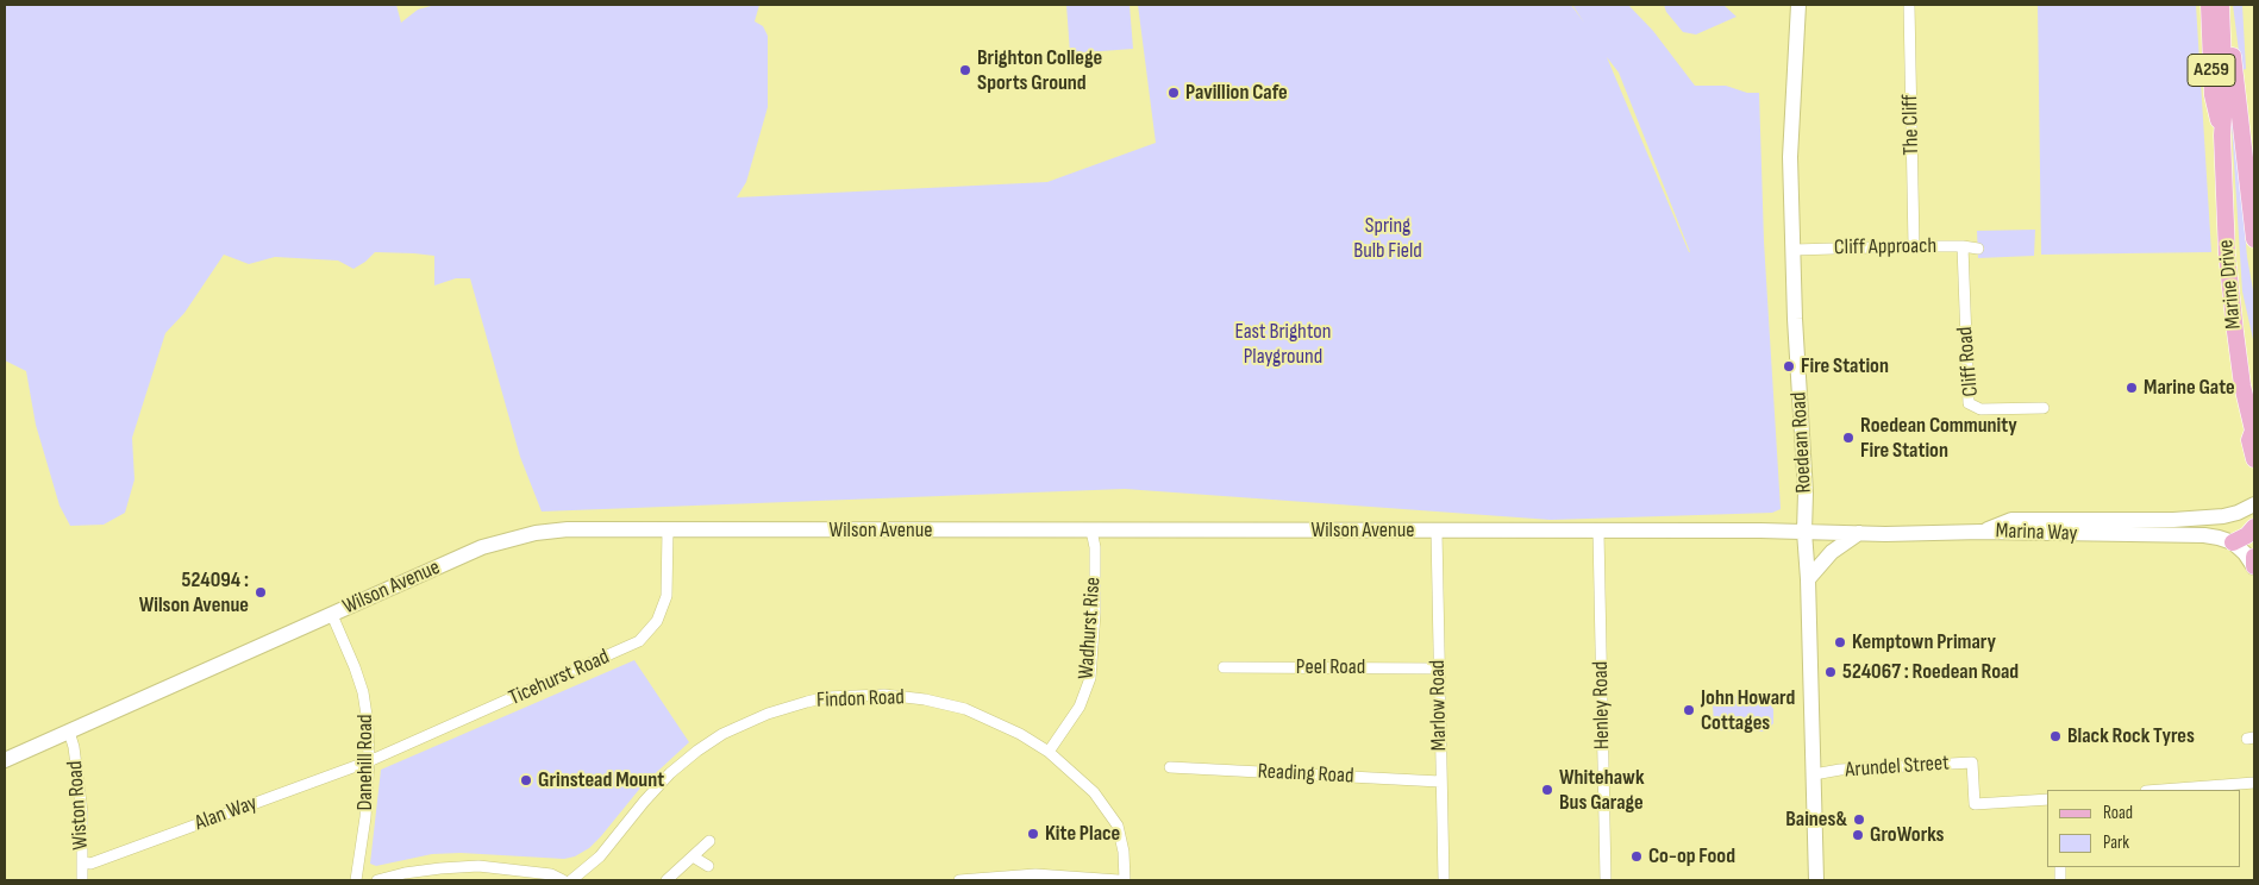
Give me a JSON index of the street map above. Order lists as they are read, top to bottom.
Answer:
{
  "streets": {
    "main road": ["A259", "Marine Drive"],
    "street": [
      "The Cliff",
      "Cliff Approach",
      "Cliff Road",
      "Roedean Road",
      "Wilson Avenue",
      "Marina Way",
      "Wadhurst Rise",
      "Peel Road",
      "Ticehurst Road",
      "Findon Road",
      "Marlow Road",
      "Henley Road",
      "Danehill Road",
      "Arundel Street",
      "Reading Road",
      "Wiston Road",
      "Alan Way"
    ]
  },
  "crossings": [
    ["The Cliff", "Cliff Approach"],
    ["Cliff Approach", "Cliff Road"],
    ["Cliff Approach", "Roedean Road"],
    ["Roedean Road", "Wilson Avenue"],
    ["Roedean Road", "Marina Way"],
    ["Roedean Road", "Arundel Street"],
    ["Wilson Avenue", "Marina Way"],
    ["Wilson Avenue", "Wadhurst Rise"],
    ["Wilson Avenue", "Ticehurst Road"],
    ["Wilson Avenue", "Marlow Road"],
    ["Wilson Avenue", "Henley Road"],
    ["Wilson Avenue", "Danehill Road"],
    ["Wilson Avenue", "Wiston Road"],
    ["Wadhurst Rise", "Findon Road"],
    ["Peel Road", "Marlow Road"],
    ["Ticehurst Road", "Danehill Road"],
    ["Ticehurst Road", "Alan Way"],
    ["Marlow Road", "Reading Road"],
    ["Danehill Road", "Alan Way"],
    ["Wiston Road", "Alan Way"]
  ],
  "parks": ["Spring Bulb Field", "East Brighton Playground"],
  "places": [
    "Brighton College Sports Ground",
    "Pavillion Cafe",
    "Fire Station",
    "Marine Gate",
    "Roedean Community Fire Station",
    "524094 : Wilson Avenue",
    "Kemptown Primary",
    "524067 : Roedean Road",
    "John Howard Cottages",
    "Black Rock Tyres",
    "Grinstead Mount",
    "Whitehawk Bus Garage",
    "Baines&",
    "Kite Place",
    "GroWorks",
    "Co-op Food"
  ],
  "legend": ["Road", "Park"]
}
